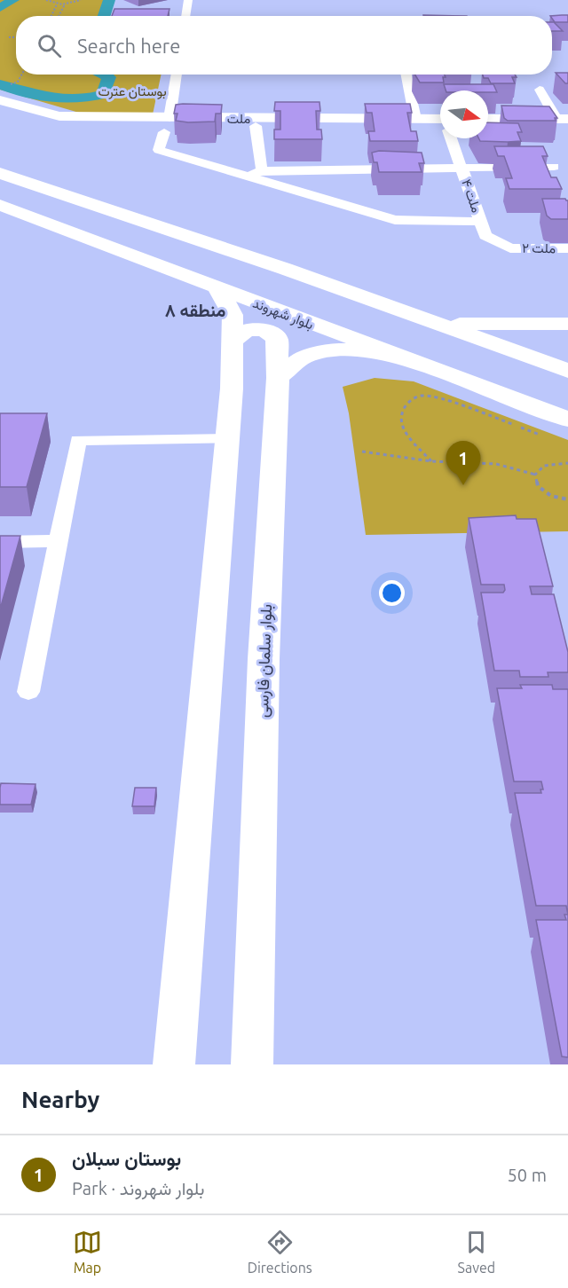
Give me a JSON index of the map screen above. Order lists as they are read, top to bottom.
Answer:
{
  "streets": {
    "main road": ["بلوار شهروند", "بلوار سلمان فارسی"],
    "street": ["ملت", "ملت ۴", "ملت ۲"]
  },
  "crossings": [
    ["ملت ۴", "ملت ۲"]
  ],
  "districts": ["منطقه ۸"],
  "parks": ["بوستان عترت"],
  "north": "right",
  "page": {
    "search": "Search here",
    "pins": "1",
    "heading": "Nearby",
    "list": [
      {
        "mark": "1",
        "name": "بوستان سبلان",
        "note": "Park · بلوار شهروند",
        "value": "50 m"
      }
    ],
    "nav": ["Map", "Directions", "Saved"]
  }
}
